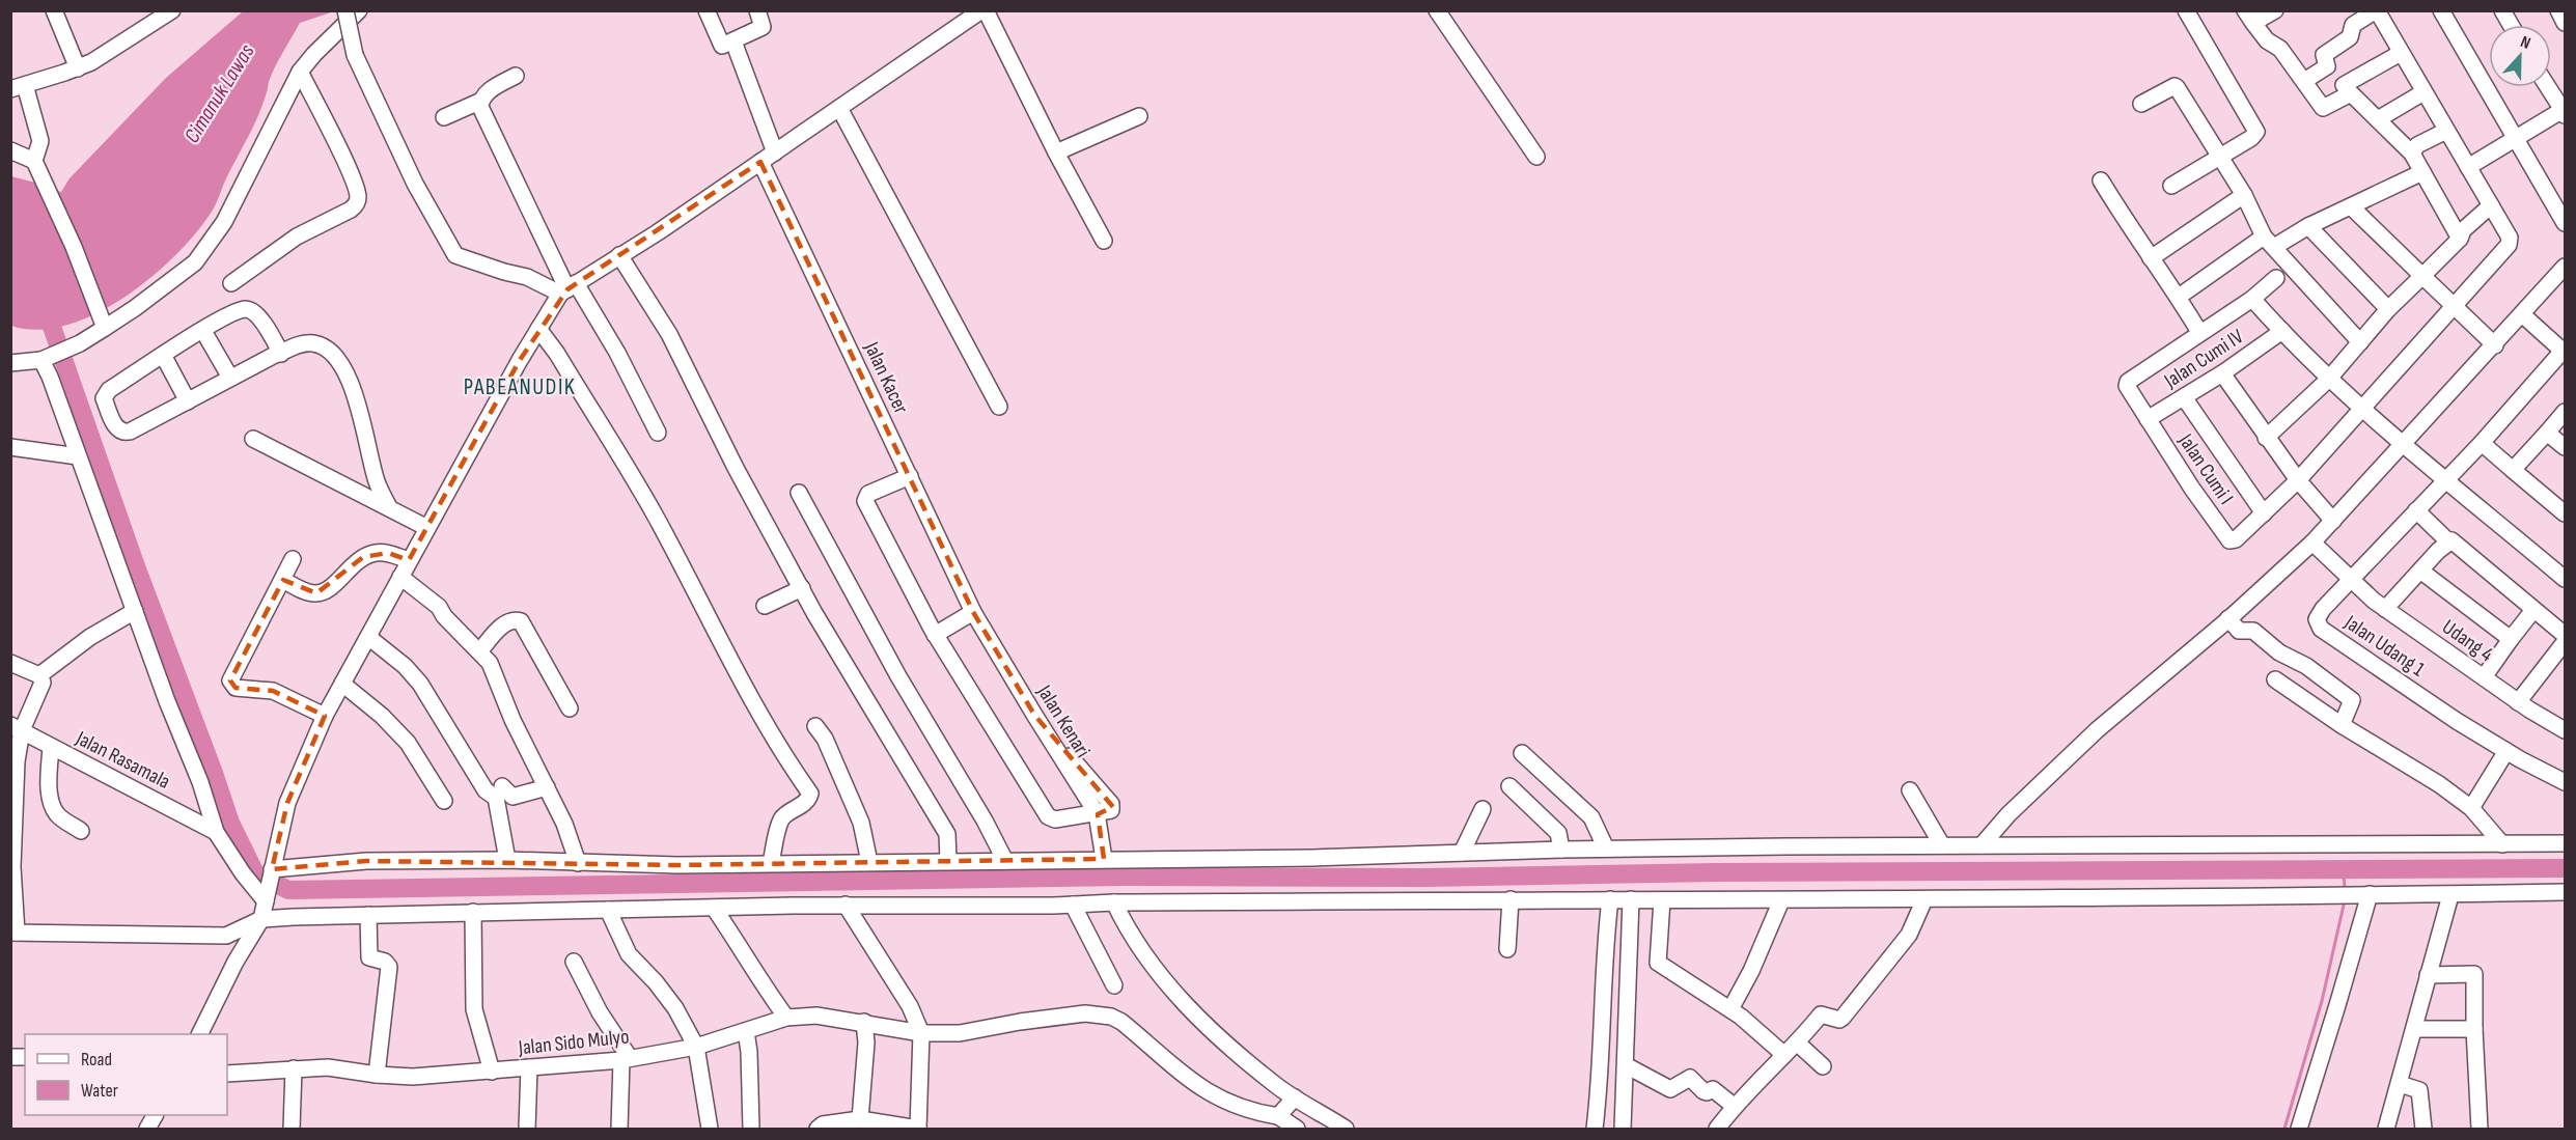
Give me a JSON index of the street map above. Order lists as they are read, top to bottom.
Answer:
{
  "streets": {
    "street": [
      "Jalan Cumi IV",
      "Jalan Kacer",
      "Jalan Cumi I",
      "Udang 4",
      "Jalan Udang 1",
      "Jalan Kenari",
      "Jalan Rasamala",
      "Jalan Sido Mulyo"
    ]
  },
  "crossings": [
    ["Jalan Cumi IV", "Jalan Cumi I"],
    ["Jalan Kacer", "Jalan Kenari"],
    ["Udang 4", "Jalan Udang 1"]
  ],
  "districts": ["PABEANUDIK"],
  "water": ["Cimanuk Lawas"],
  "legend": ["Road", "Water"],
  "north": "top"
}
